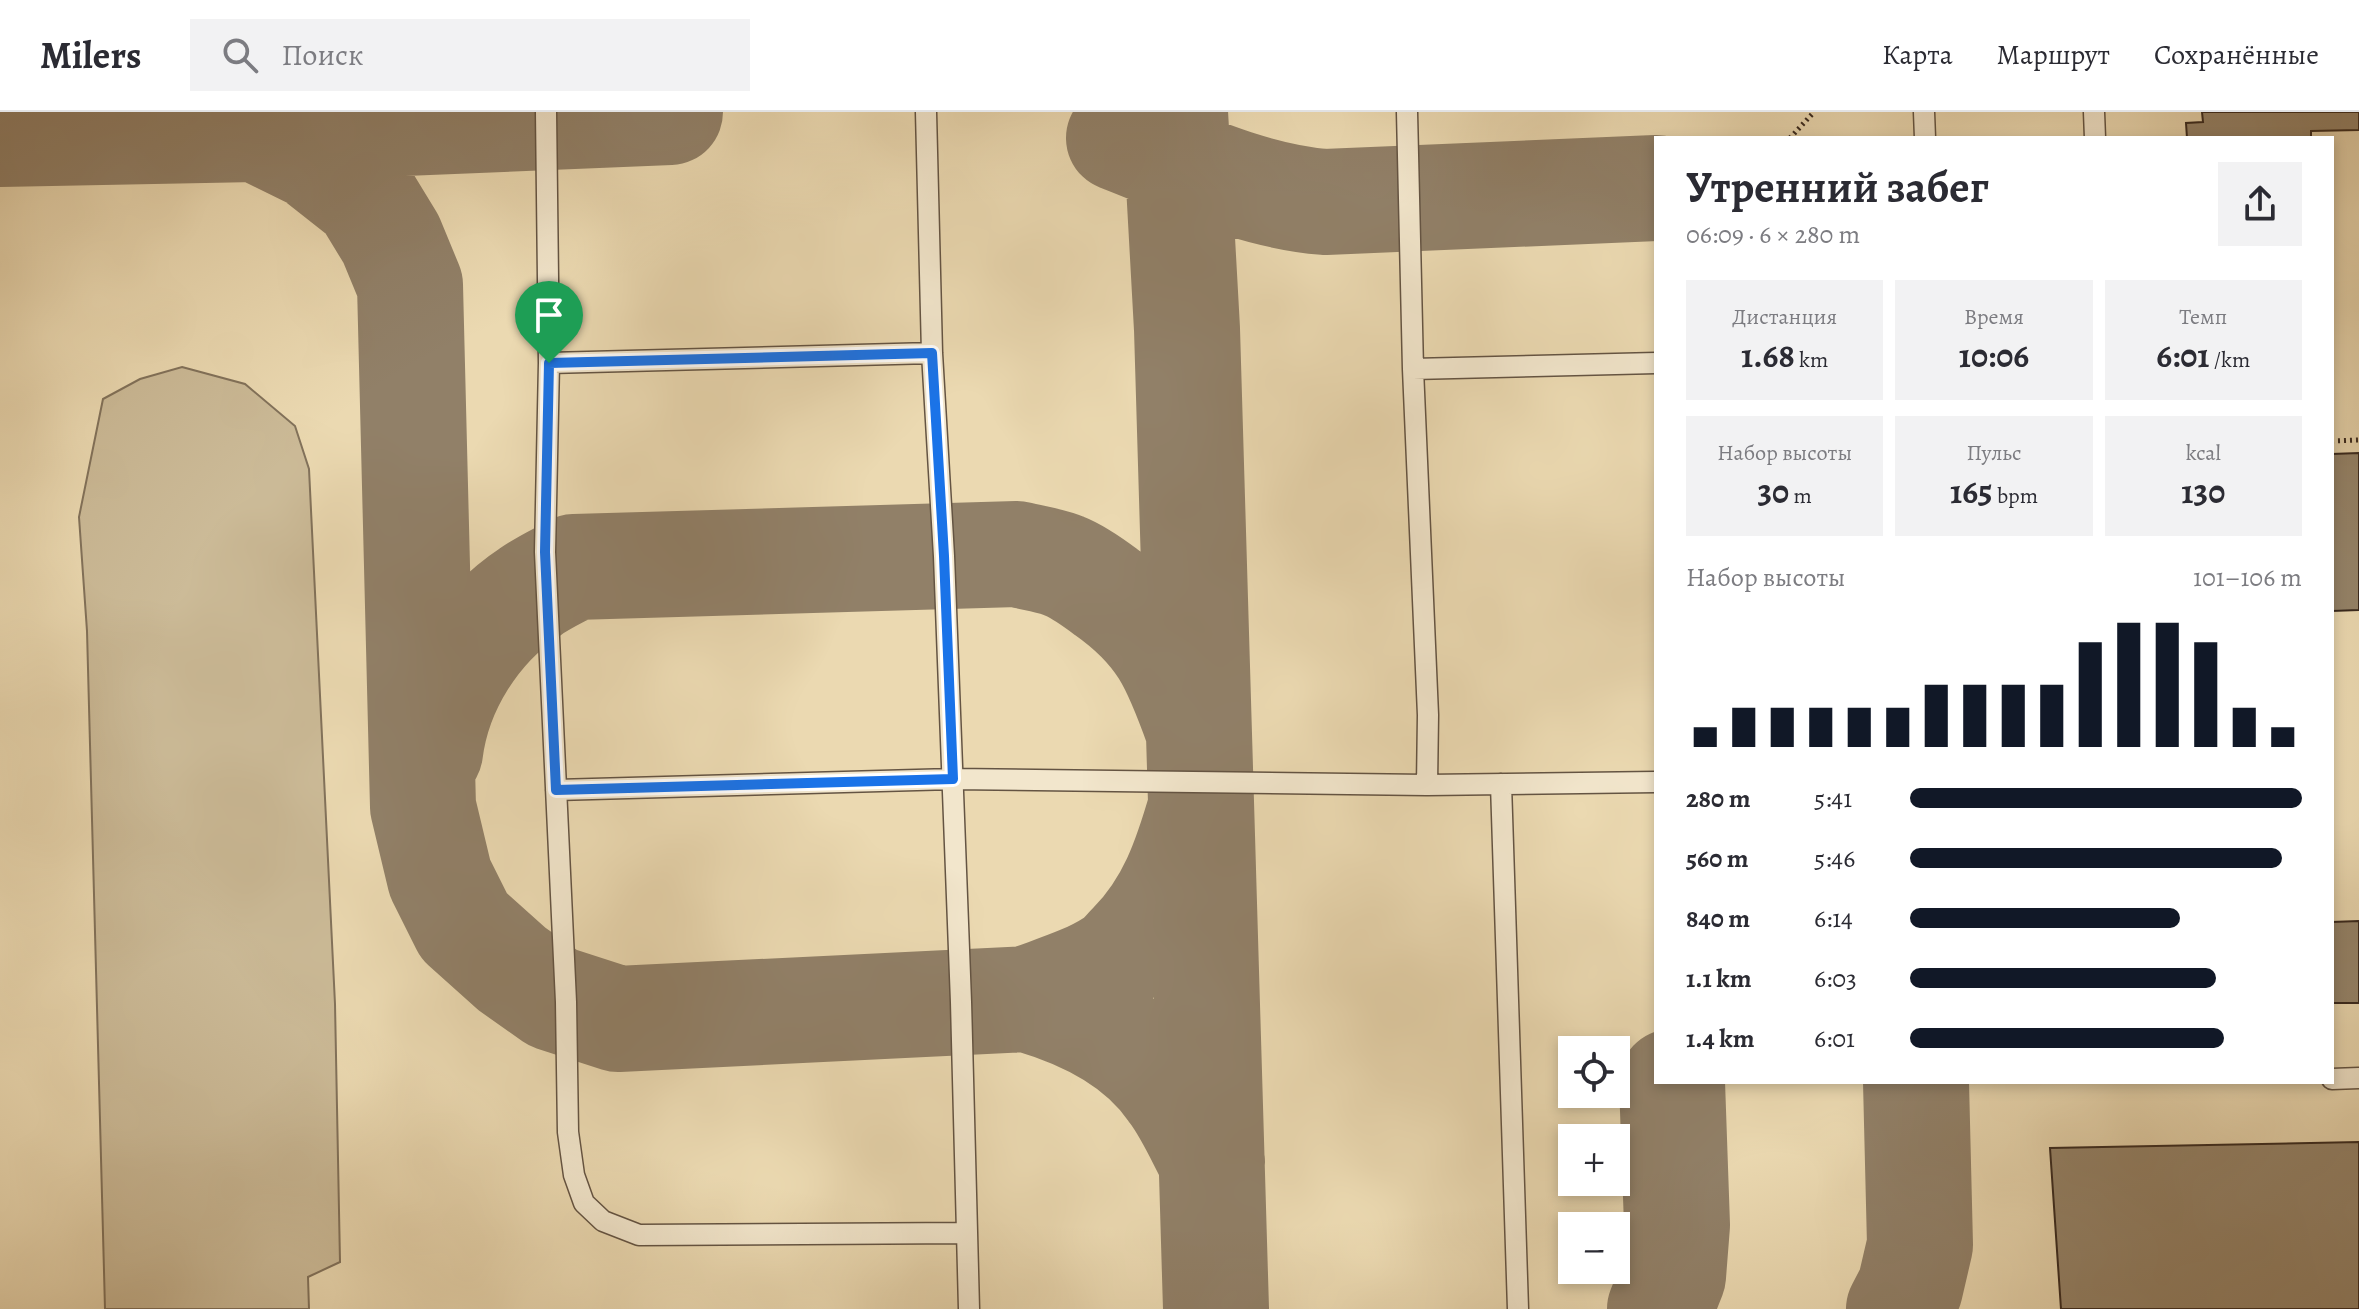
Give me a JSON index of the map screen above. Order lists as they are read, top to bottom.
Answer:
{
  "page": {
    "header": "Milers",
    "search": "Поиск",
    "nav": ["Карта", "Маршрут", "Сохранённые"],
    "heading": ["Утренний забег", "06:09 · 6 × 280 m"],
    "stats": [
      ["Дистанция", "1.68 km"],
      ["Время", "10:06"],
      ["Темп", "6:01 /km"],
      ["Набор высоты", "30 m"],
      ["Пульс", "165 bpm"],
      ["kcal", "130"]
    ],
    "chart": ["Набор высоты", "101–106 m"],
    "list": [
      {
        "name": "280 m",
        "note": "5:41"
      },
      {
        "name": "560 m",
        "note": "5:46"
      },
      {
        "name": "840 m",
        "note": "6:14"
      },
      {
        "name": "1.1 km",
        "note": "6:03"
      },
      {
        "name": "1.4 km",
        "note": "6:01"
      }
    ],
    "map_buttons": ["+", "−"]
  }
}
